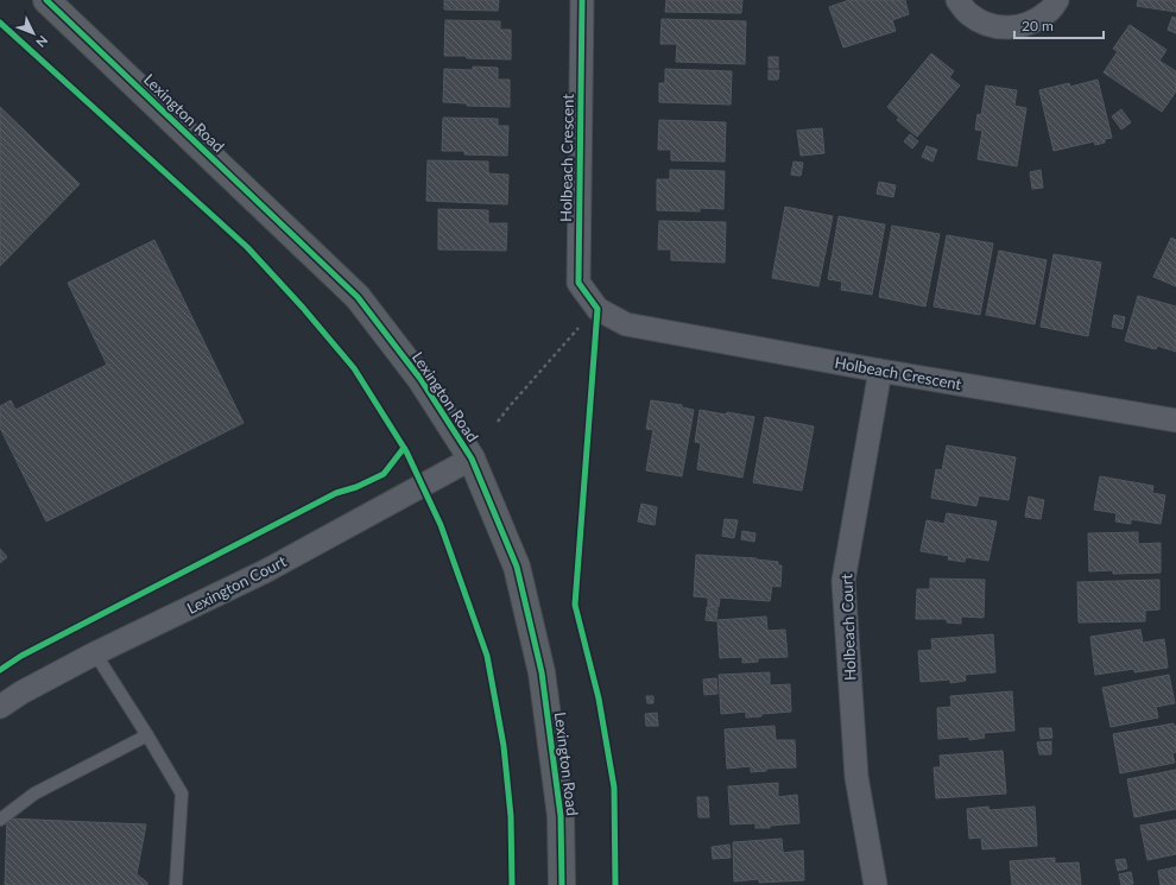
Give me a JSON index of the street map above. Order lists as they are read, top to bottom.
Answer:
{
  "streets": {
    "main road": ["Lexington Road"],
    "street": ["Holbeach Crescent", "Lexington Court", "Holbeach Court"]
  },
  "crossings": [
    ["Lexington Road", "Lexington Court"],
    ["Holbeach Crescent", "Holbeach Court"]
  ],
  "scale_bar": "20 m",
  "north": "bottom right"
}
